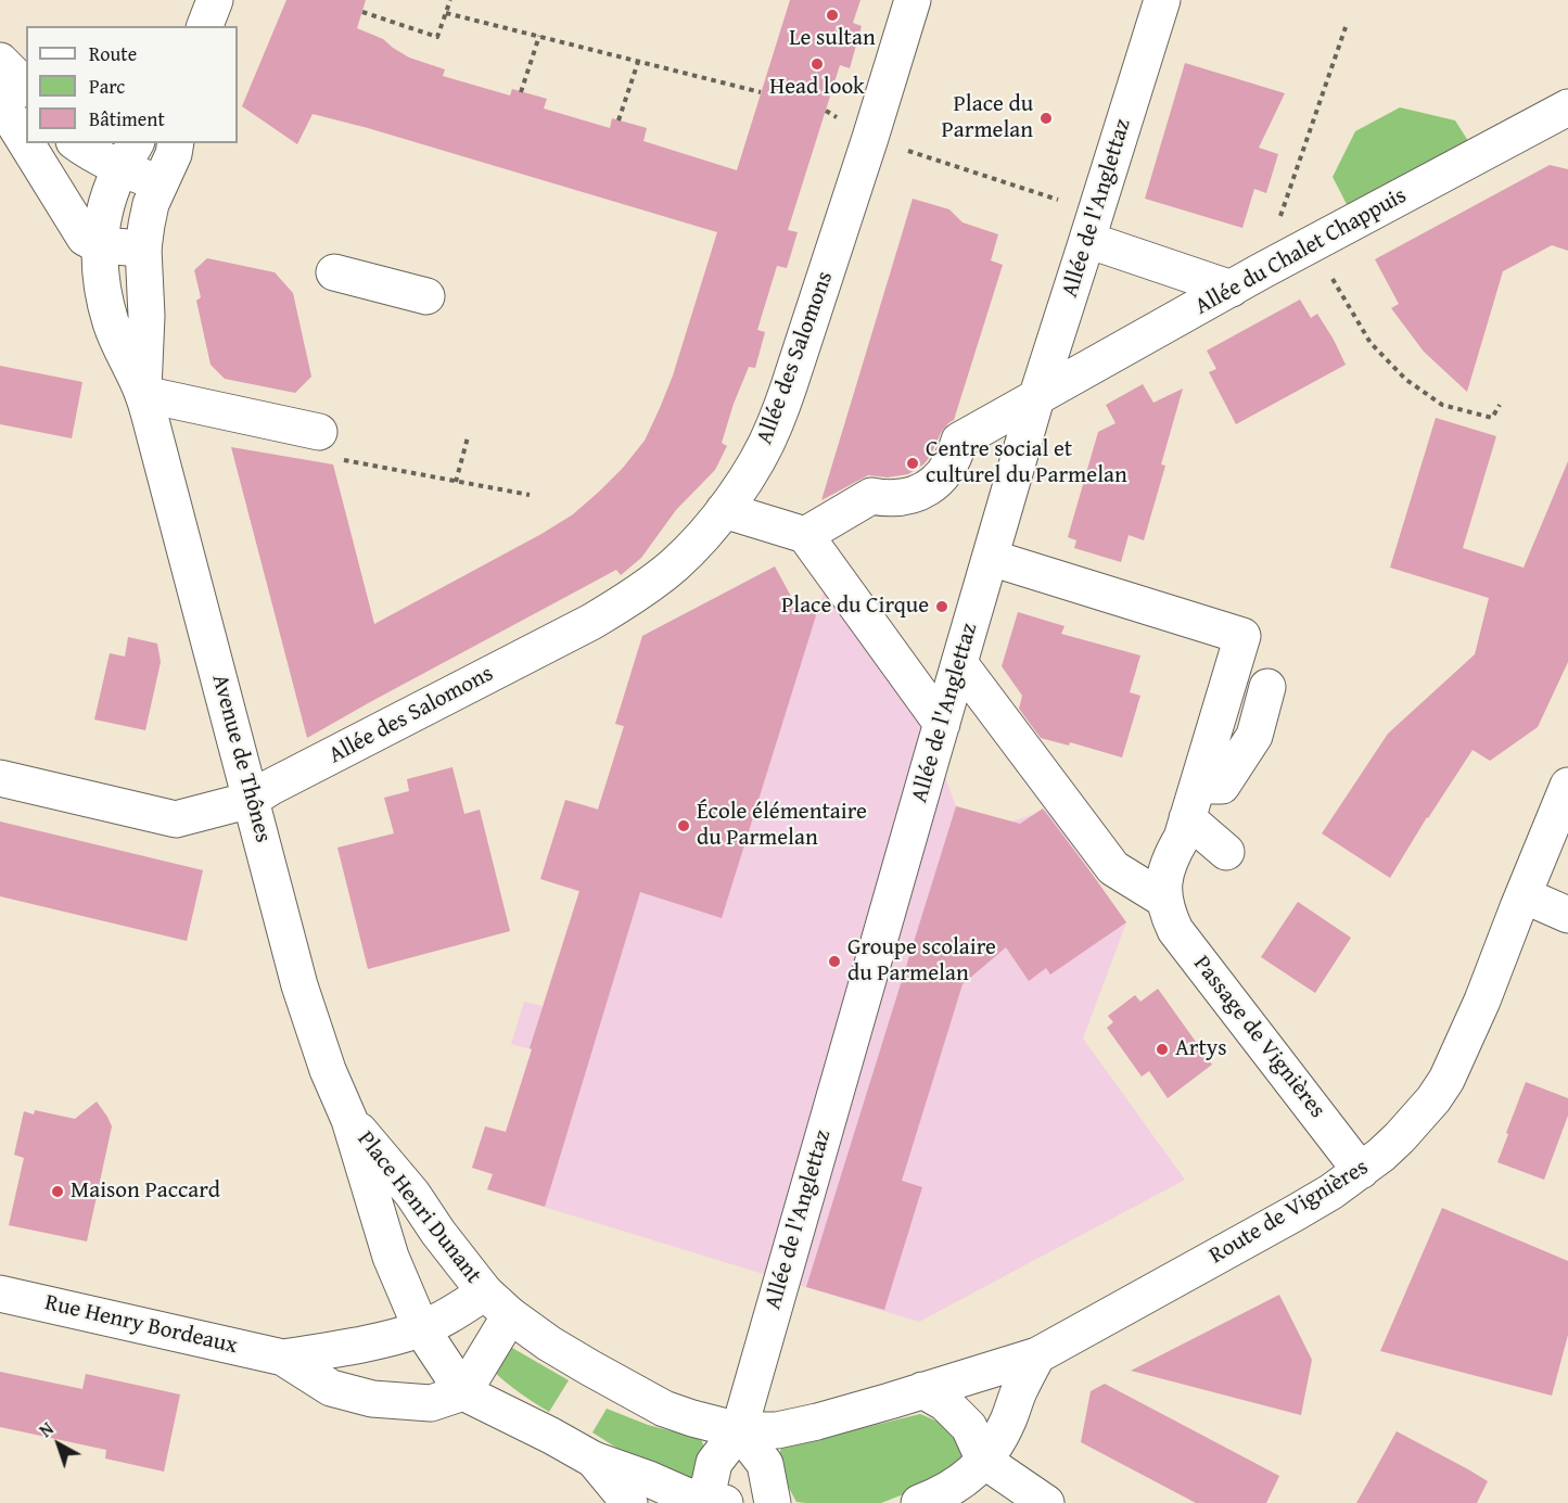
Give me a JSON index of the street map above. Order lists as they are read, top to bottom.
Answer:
{
  "streets": {
    "street": [
      "Allée de l'Anglettaz",
      "Allée du Chalet Chappuis",
      "Allée des Salomons",
      "Avenue de Thônes",
      "Passage de Vignières",
      "Place Henri Dunant",
      "Route de Vignières",
      "Rue Henry Bordeaux"
    ]
  },
  "crossings": [
    ["Allée de l'Anglettaz", "Allée du Chalet Chappuis"],
    ["Allée de l'Anglettaz", "Passage de Vignières"],
    ["Allée de l'Anglettaz", "Place Henri Dunant"],
    ["Allée des Salomons", "Avenue de Thônes"],
    ["Avenue de Thônes", "Place Henri Dunant"],
    ["Passage de Vignières", "Route de Vignières"],
    ["Place Henri Dunant", "Route de Vignières"],
    ["Place Henri Dunant", "Rue Henry Bordeaux"]
  ],
  "places": [
    "Le sultan",
    "Head look",
    "Place du Parmelan",
    "Centre social et culturel du Parmelan",
    "Place du Cirque",
    "École élémentaire du Parmelan",
    "Groupe scolaire du Parmelan",
    "Artys",
    "Maison Paccard"
  ],
  "legend": ["Route", "Parc", "Bâtiment"],
  "north": "top left"
}
